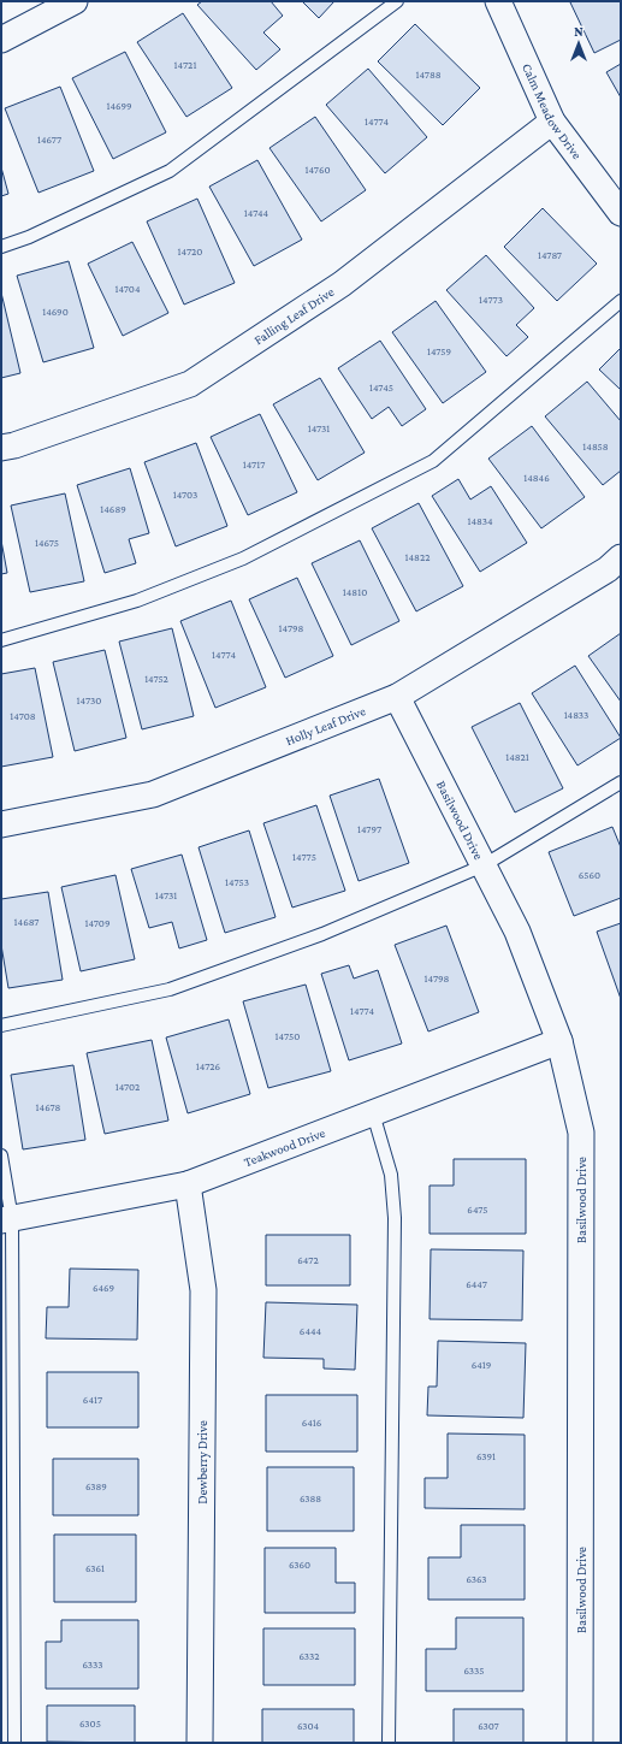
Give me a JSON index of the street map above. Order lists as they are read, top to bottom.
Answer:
{
  "streets": {
    "street": [
      "Calm Meadow Drive",
      "Falling Leaf Drive",
      "Holly Leaf Drive",
      "Basilwood Drive",
      "Teakwood Drive",
      "Dewberry Drive"
    ]
  },
  "crossings": [
    ["Calm Meadow Drive", "Falling Leaf Drive"],
    ["Holly Leaf Drive", "Basilwood Drive"],
    ["Basilwood Drive", "Teakwood Drive"],
    ["Teakwood Drive", "Dewberry Drive"]
  ],
  "house_numbers": [
    "14721",
    "14788",
    "14699",
    "14774",
    "14677",
    "14760",
    "14744",
    "14720",
    "14787",
    "14704",
    "14773",
    "14690",
    "14759",
    "14745",
    "14731",
    "14858",
    "14717",
    "14846",
    "14703",
    "14689",
    "14834",
    "14675",
    "14822",
    "14810",
    "14798",
    "14774",
    "14752",
    "14730",
    "14833",
    "14708",
    "14821",
    "14797",
    "14775",
    "6560",
    "14753",
    "14731",
    "14687",
    "14709",
    "14798",
    "14774",
    "14750",
    "14726",
    "14702",
    "14678",
    "6475",
    "6472",
    "6447",
    "6469",
    "6444",
    "6419",
    "6417",
    "6416",
    "6391",
    "6389",
    "6388",
    "6360",
    "6361",
    "6363",
    "6332",
    "6333",
    "6335",
    "6305",
    "6304",
    "6307"
  ],
  "north": "top"
}
